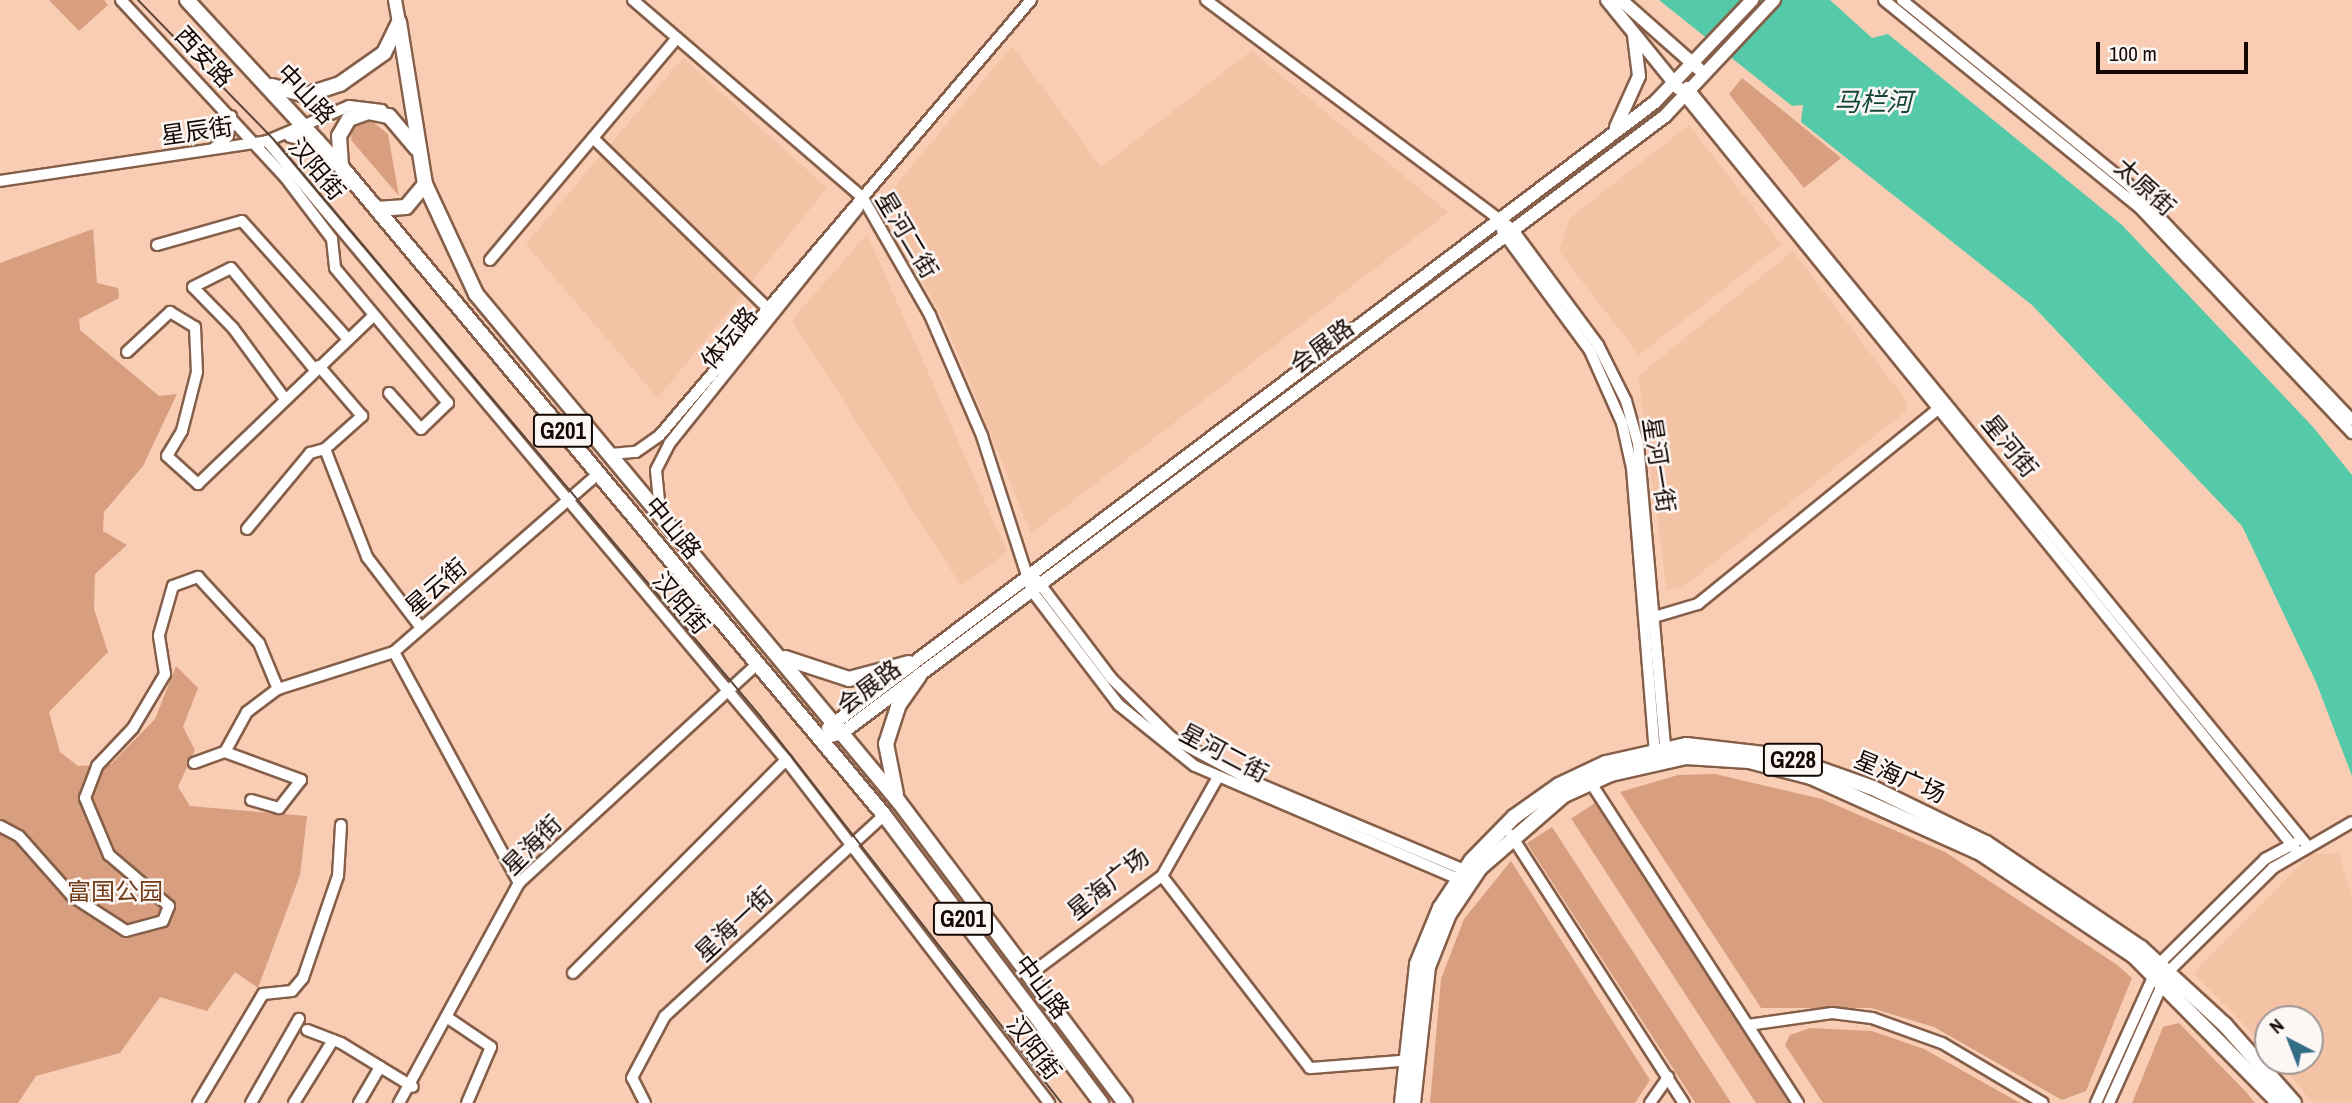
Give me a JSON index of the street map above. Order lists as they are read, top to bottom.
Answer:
{
  "streets": {
    "highway": [
      "中山路",
      "G201",
      "G228",
      "星海广场"
    ],
    "main road": ["会展路", "星河街"],
    "street": [
      "西安路",
      "星辰街",
      "汉阳街",
      "太原街",
      "星河二街",
      "体坛路",
      "星河一街",
      "星云街",
      "星海街",
      "星海一街"
    ]
  },
  "crossings": [
    ["西安路", "星辰街"],
    ["中山路", "星辰街"],
    ["中山路", "体坛路"],
    ["中山路", "会展路"],
    ["中山路", "星云街"],
    ["中山路", "星海广场"],
    ["中山路", "星海街"],
    ["中山路", "星海一街"],
    ["星辰街", "汉阳街"],
    ["汉阳街", "星云街"],
    ["汉阳街", "星海街"],
    ["汉阳街", "星海一街"],
    ["星河二街", "体坛路"],
    ["星河二街", "会展路"],
    ["星河二街", "星海广场"],
    ["会展路", "星河街"],
    ["会展路", "星河一街"],
    ["星河一街", "星海广场"]
  ],
  "water": ["马栏河"],
  "parks": ["富国公园"],
  "scale_bar": "100 m",
  "north": "top left"
}
